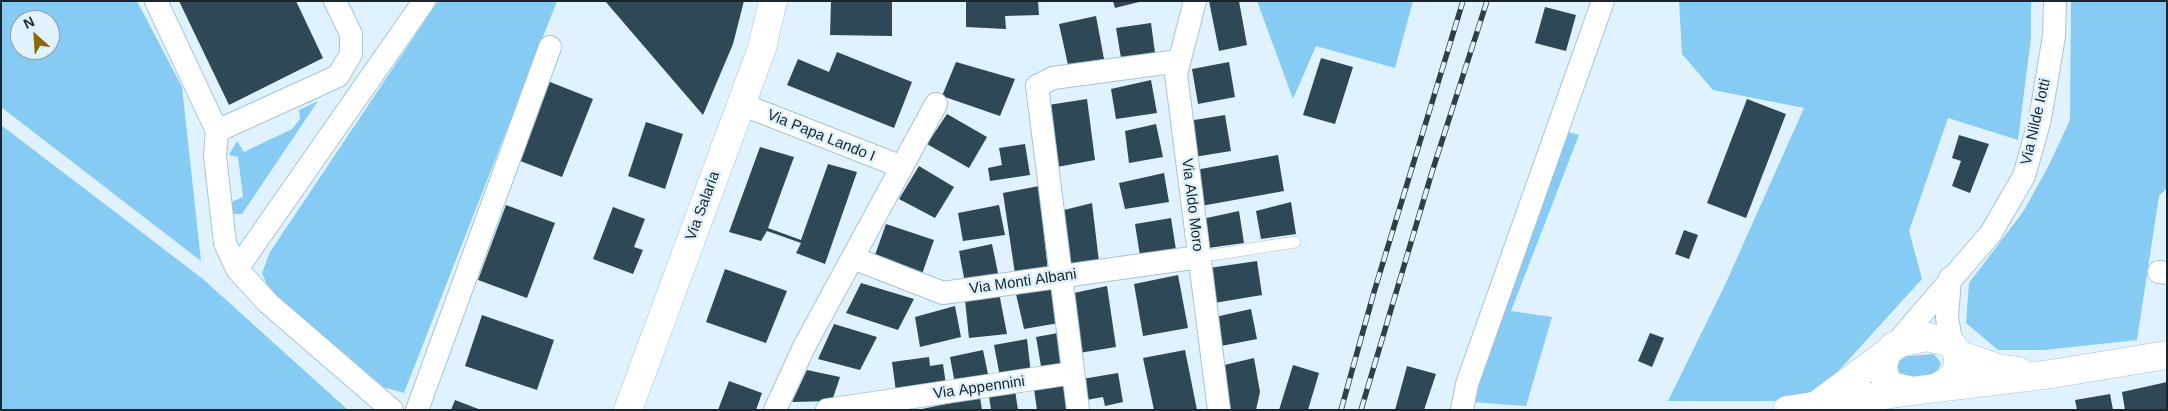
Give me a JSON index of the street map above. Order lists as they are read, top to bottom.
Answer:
{
  "streets": {
    "main road": ["Via Salaria"],
    "street": [
      "Via Nilde Iotti",
      "Via Papa Lando I",
      "Via Aldo Moro",
      "Via Monti Albani",
      "Via Appennini"
    ]
  },
  "crossings": [
    ["Via Papa Lando I", "Via Salaria"],
    ["Via Aldo Moro", "Via Monti Albani"]
  ],
  "north": "top left"
}
